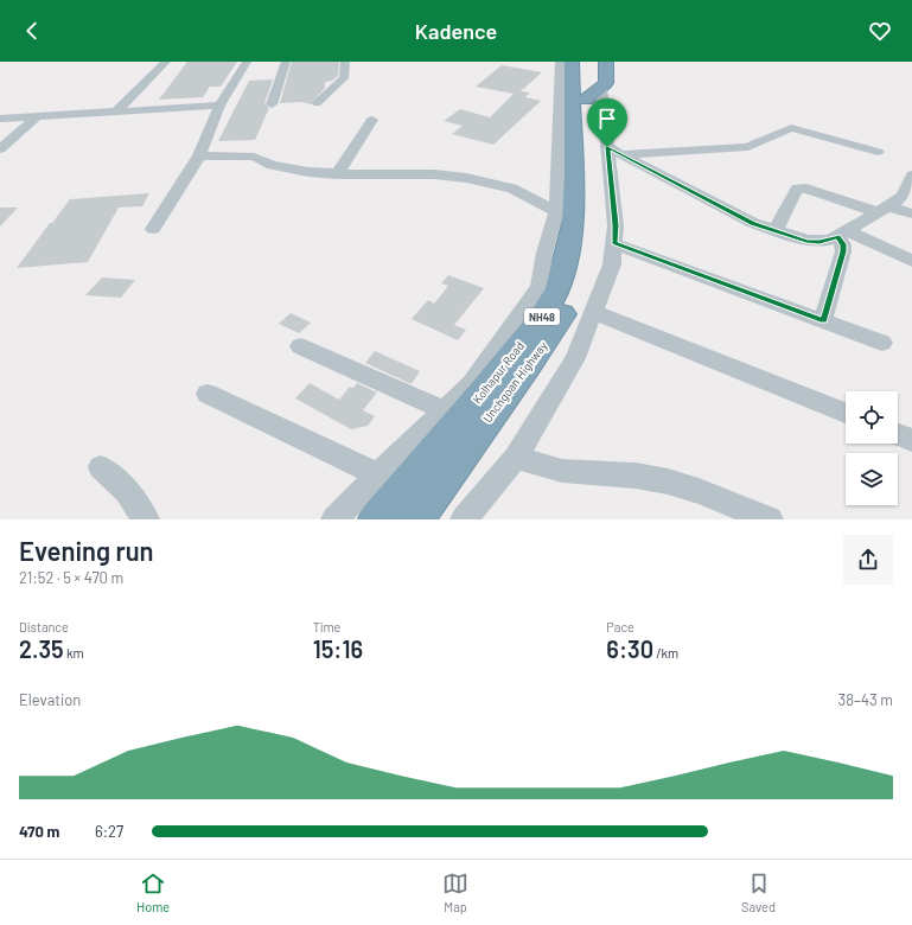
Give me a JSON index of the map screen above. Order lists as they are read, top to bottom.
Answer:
{
  "streets": {
    "highway": ["NH48", "Kolhapur Road", "Unchgoan Highway"]
  },
  "page": {
    "header": "Kadence",
    "heading": ["Evening run", "21:52 · 5 × 470 m"],
    "stats": [
      ["Distance", "2.35 km"],
      ["Time", "15:16"],
      ["Pace", "6:30 /km"]
    ],
    "chart": ["Elevation", "38–43 m"],
    "list": [
      {
        "name": "470 m",
        "note": "6:27"
      }
    ],
    "tabs": ["Home", "Map", "Saved"]
  }
}
